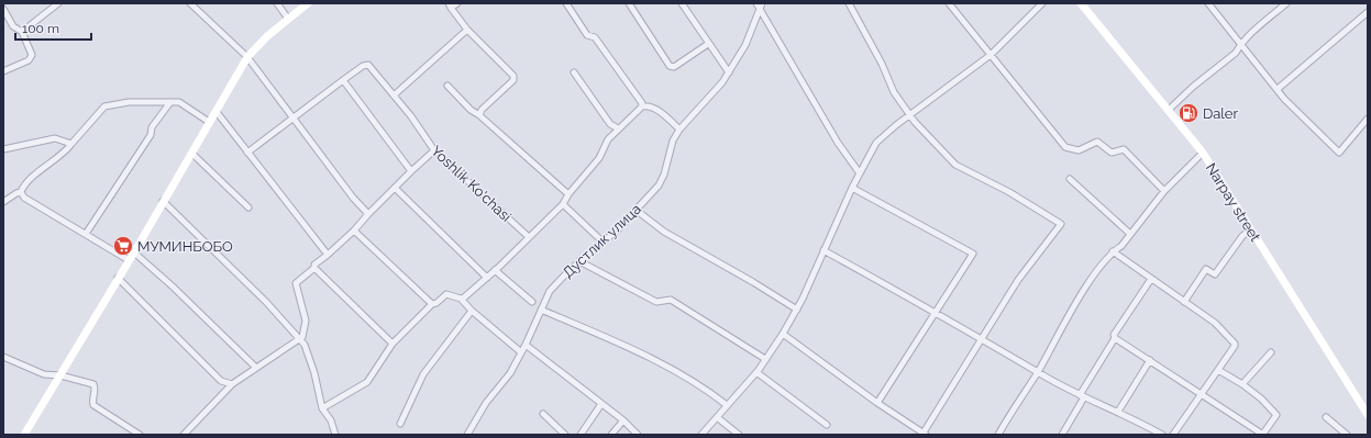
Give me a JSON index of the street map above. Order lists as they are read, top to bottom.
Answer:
{
  "streets": {
    "street": ["Yoshlik Ko'chasi", "Narpay street", "Дустлик улица"]
  },
  "places": {
    "fuel station": ["Daler"],
    "supermarket": ["МУМИНБОБО"]
  },
  "scale_bar": "100 m"
}
